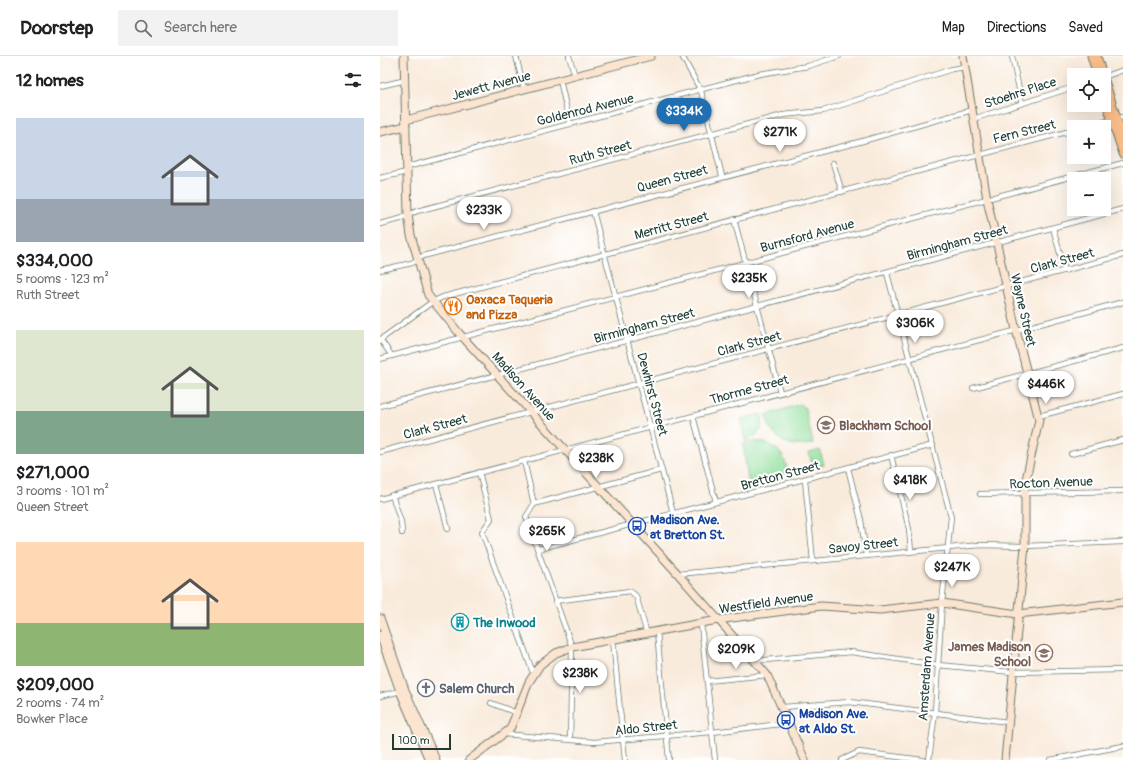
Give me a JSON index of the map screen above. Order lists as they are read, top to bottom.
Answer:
{
  "streets": {
    "street": [
      "Jewett Avenue",
      "Stoehrs Place",
      "Goldenrod Avenue",
      "Fern Street",
      "Ruth Street",
      "Queen Street",
      "Merritt Street",
      "Burnsford Avenue",
      "Birmingham Street",
      "Clark Street",
      "Wayne Street",
      "Madison Avenue",
      "Thorme Street",
      "Dewhirst Street",
      "Bretton Street",
      "Rocton Avenue",
      "Savoy Street",
      "Westfield Avenue",
      "Amsterdam Avenue",
      "Aldo Street"
    ]
  },
  "crossings": [
    ["Jewett Avenue", "Madison Avenue"],
    ["Stoehrs Place", "Wayne Street"],
    ["Goldenrod Avenue", "Madison Avenue"],
    ["Fern Street", "Merritt Street"],
    ["Fern Street", "Wayne Street"],
    ["Ruth Street", "Wayne Street"],
    ["Ruth Street", "Madison Avenue"],
    ["Queen Street", "Wayne Street"],
    ["Queen Street", "Madison Avenue"],
    ["Queen Street", "Dewhirst Street"],
    ["Merritt Street", "Wayne Street"],
    ["Merritt Street", "Madison Avenue"],
    ["Merritt Street", "Dewhirst Street"],
    ["Burnsford Avenue", "Wayne Street"],
    ["Burnsford Avenue", "Madison Avenue"],
    ["Burnsford Avenue", "Dewhirst Street"],
    ["Birmingham Street", "Wayne Street"],
    ["Birmingham Street", "Madison Avenue"],
    ["Birmingham Street", "Dewhirst Street"],
    ["Birmingham Street", "Amsterdam Avenue"],
    ["Clark Street", "Wayne Street"],
    ["Clark Street", "Madison Avenue"],
    ["Clark Street", "Dewhirst Street"],
    ["Clark Street", "Amsterdam Avenue"],
    ["Wayne Street", "Thorme Street"],
    ["Wayne Street", "Rocton Avenue"],
    ["Wayne Street", "Savoy Street"],
    ["Wayne Street", "Westfield Avenue"],
    ["Madison Avenue", "Thorme Street"],
    ["Madison Avenue", "Bretton Street"],
    ["Madison Avenue", "Savoy Street"],
    ["Madison Avenue", "Westfield Avenue"],
    ["Madison Avenue", "Aldo Street"],
    ["Thorme Street", "Dewhirst Street"],
    ["Thorme Street", "Amsterdam Avenue"],
    ["Dewhirst Street", "Bretton Street"],
    ["Bretton Street", "Amsterdam Avenue"],
    ["Savoy Street", "Amsterdam Avenue"],
    ["Westfield Avenue", "Amsterdam Avenue"],
    ["Westfield Avenue", "Aldo Street"]
  ],
  "places": {
    "restaurant": ["Oaxaca Taqueria and Pizza"],
    "school or university": ["Blackham School", "James Madison School"],
    "bus stop": ["Madison Ave. at Bretton St.", "Madison Ave. at Aldo St."],
    "building": ["The Inwood"],
    "church": ["Salem Church"]
  },
  "scale_bar": "100 m",
  "page": {
    "header": "Doorstep",
    "search": "Search here",
    "nav": ["Map", "Directions", "Saved"],
    "heading": "12 homes",
    "map_buttons": ["+", "−"],
    "price": [
      "$334K",
      "$271K",
      "$233K",
      "$235K",
      "$306K",
      "$446K",
      "$238K",
      "$418K",
      "$265K",
      "$247K",
      "$209K",
      "$238K"
    ],
    "list": [
      {
        "name": "$334,000",
        "note": "5 rooms · 123 m² · Ruth Street"
      },
      {
        "name": "$271,000",
        "note": "3 rooms · 101 m² · Queen Street"
      },
      {
        "name": "$209,000",
        "note": "2 rooms · 74 m² · Bowker Place"
      }
    ],
    "scale": "100 m"
  }
}
